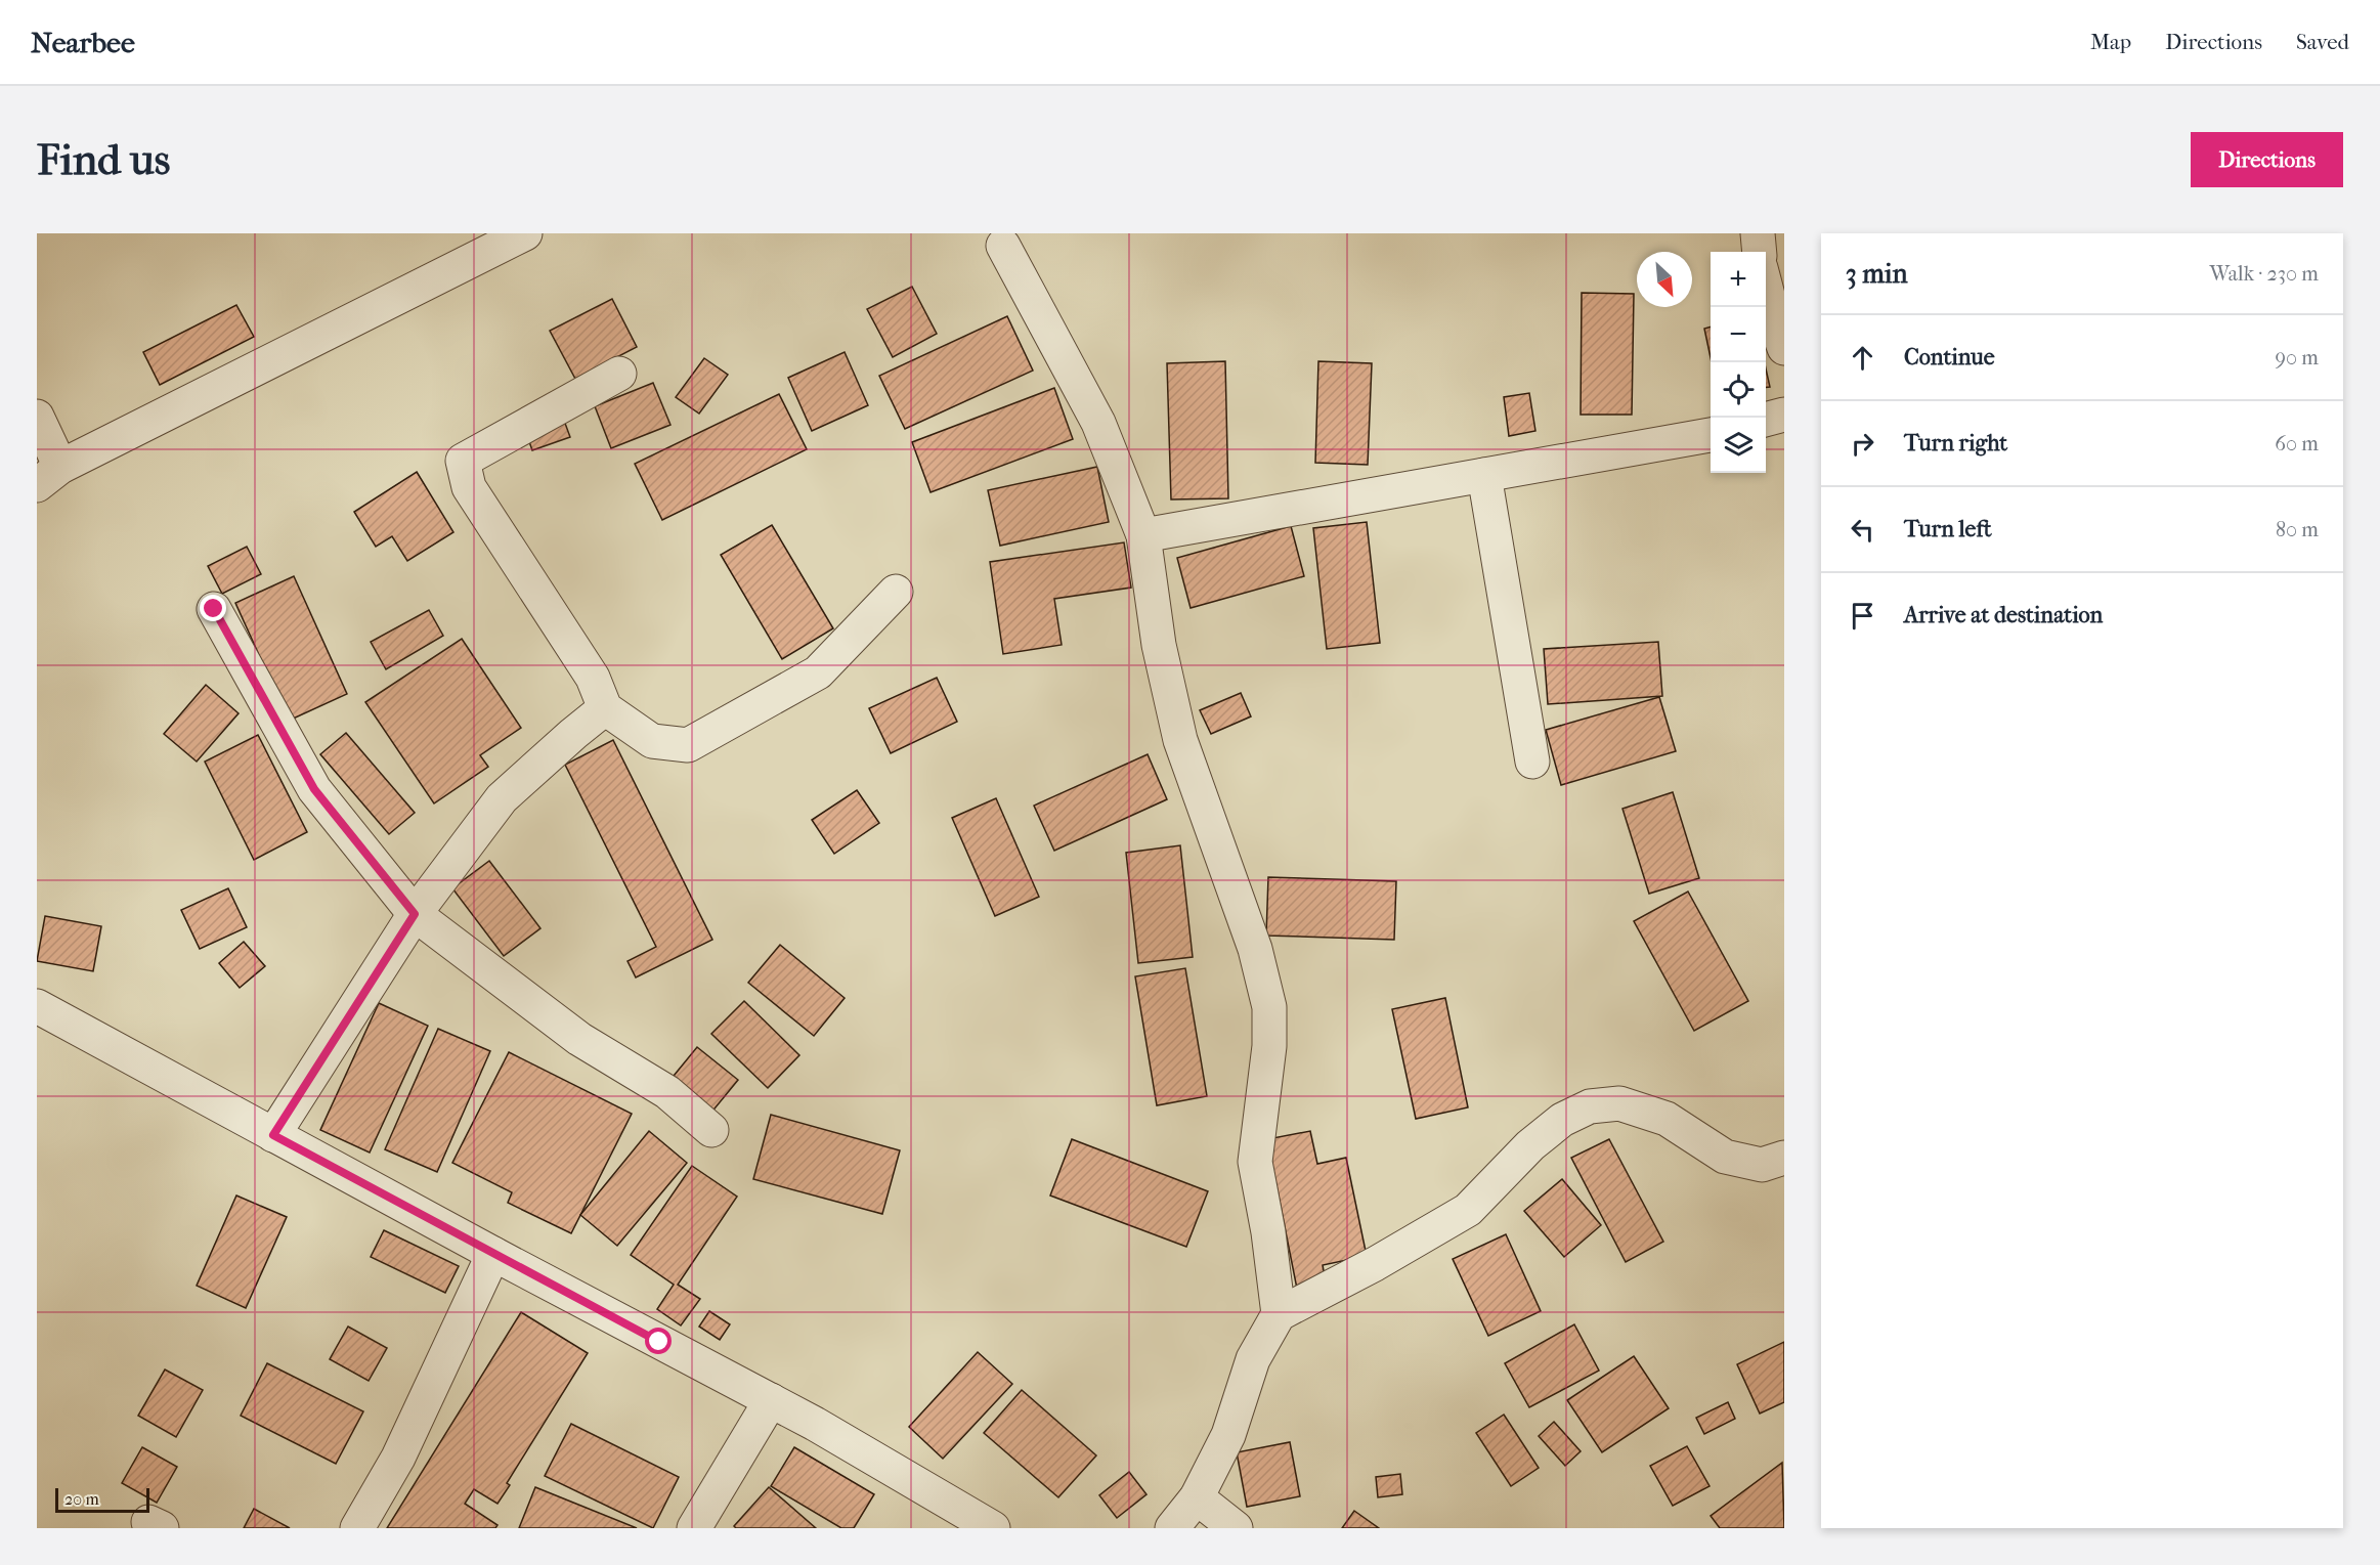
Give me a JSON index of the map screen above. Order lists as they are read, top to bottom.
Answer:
{
  "scale_bar": "20 m",
  "north": "bottom right",
  "page": {
    "header": "Nearbee",
    "nav": ["Map", "Directions", "Saved"],
    "buttons": "Directions",
    "title": "Find us",
    "heading": ["3 min", "Walk · 230 m"],
    "map_buttons": ["+", "−"],
    "list": [
      ["Continue", "90 m"],
      ["Turn right", "60 m"],
      ["Turn left", "80 m"],
      "Arrive at destination"
    ],
    "scale": "20 m"
  }
}
